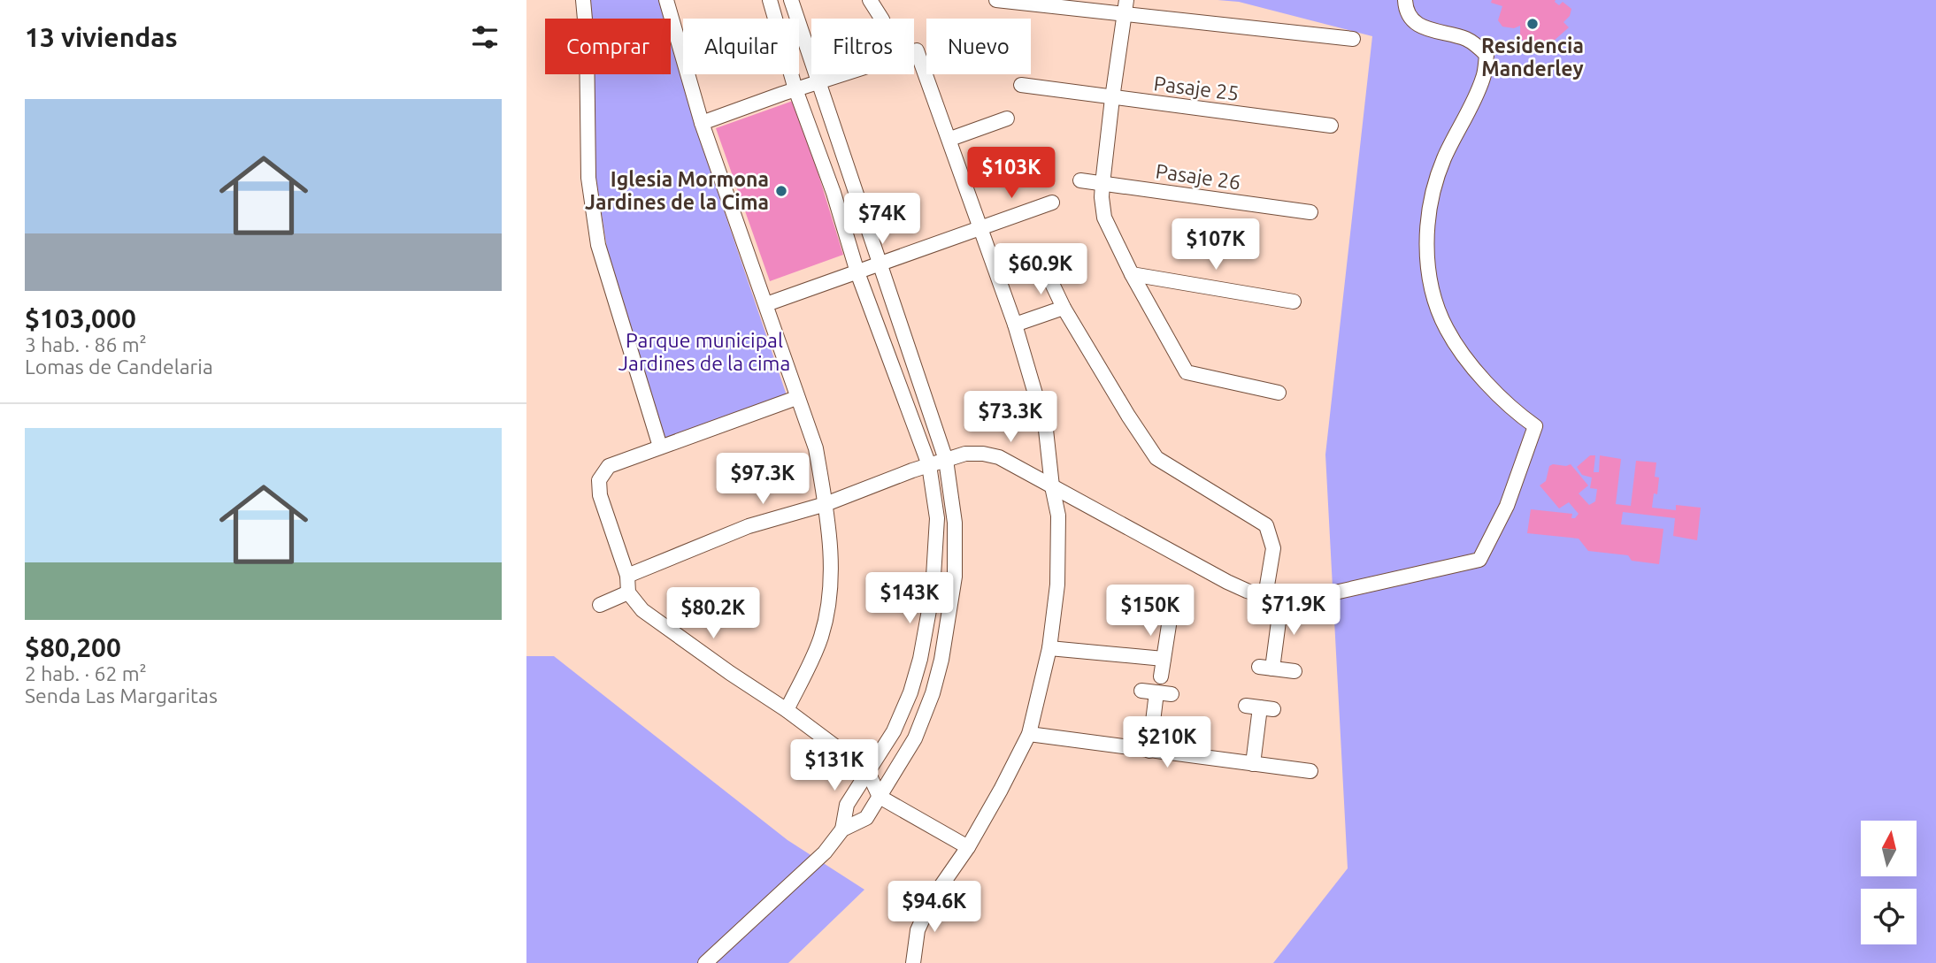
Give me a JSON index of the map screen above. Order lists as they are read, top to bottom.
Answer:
{
  "streets": {
    "street": ["Pasaje 25", "Pasaje 26"]
  },
  "parks": ["Parque municipal Jardines de la cima"],
  "places": ["Residencia Manderley", "Iglesia Mormona Jardines de la Cima"],
  "north": "top",
  "page": {
    "heading": "13 viviendas",
    "chip": [
      "Comprar",
      "Alquilar",
      "Filtros",
      "Nuevo"
    ],
    "list": [
      {
        "name": "$103,000",
        "note": "3 hab. · 86 m² · Lomas de Candelaria"
      },
      {
        "name": "$80,200",
        "note": "2 hab. · 62 m² · Senda Las Margaritas"
      }
    ],
    "price": [
      "$103K",
      "$74K",
      "$107K",
      "$60.9K",
      "$73.3K",
      "$97.3K",
      "$143K",
      "$71.9K",
      "$150K",
      "$80.2K",
      "$210K",
      "$131K",
      "$94.6K"
    ]
  }
}
